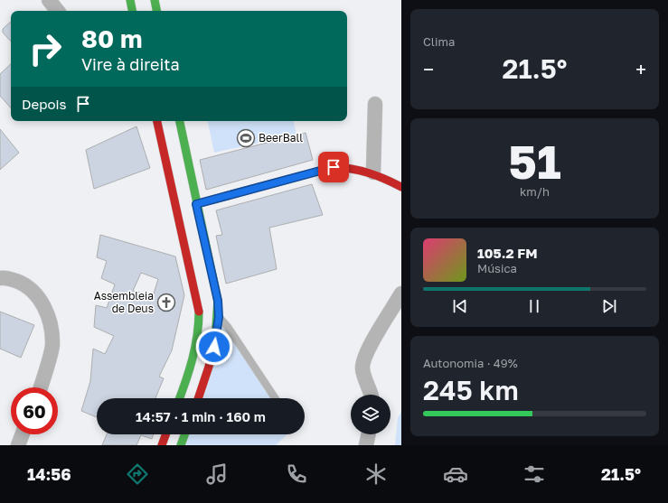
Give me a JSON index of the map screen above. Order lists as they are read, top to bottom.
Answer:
{
  "places": {
    "sports": ["BeerBall"],
    "church": ["Assembleia de Deus"]
  },
  "page": {
    "tile": [
      "Clima",
      ["51", "km/h"],
      ["Autonomia · 49%", "245 km"]
    ],
    "turn": ["80 m", "Vire à direita"],
    "heat": ["−", "21.5°", "+"],
    "then": "Depois",
    "song": ["105.2 FM", "Música"],
    "limit": "60",
    "trip": "14:57 · 1 min · 160 m",
    "tabs": ["14:56", "21.5°"]
  }
}
